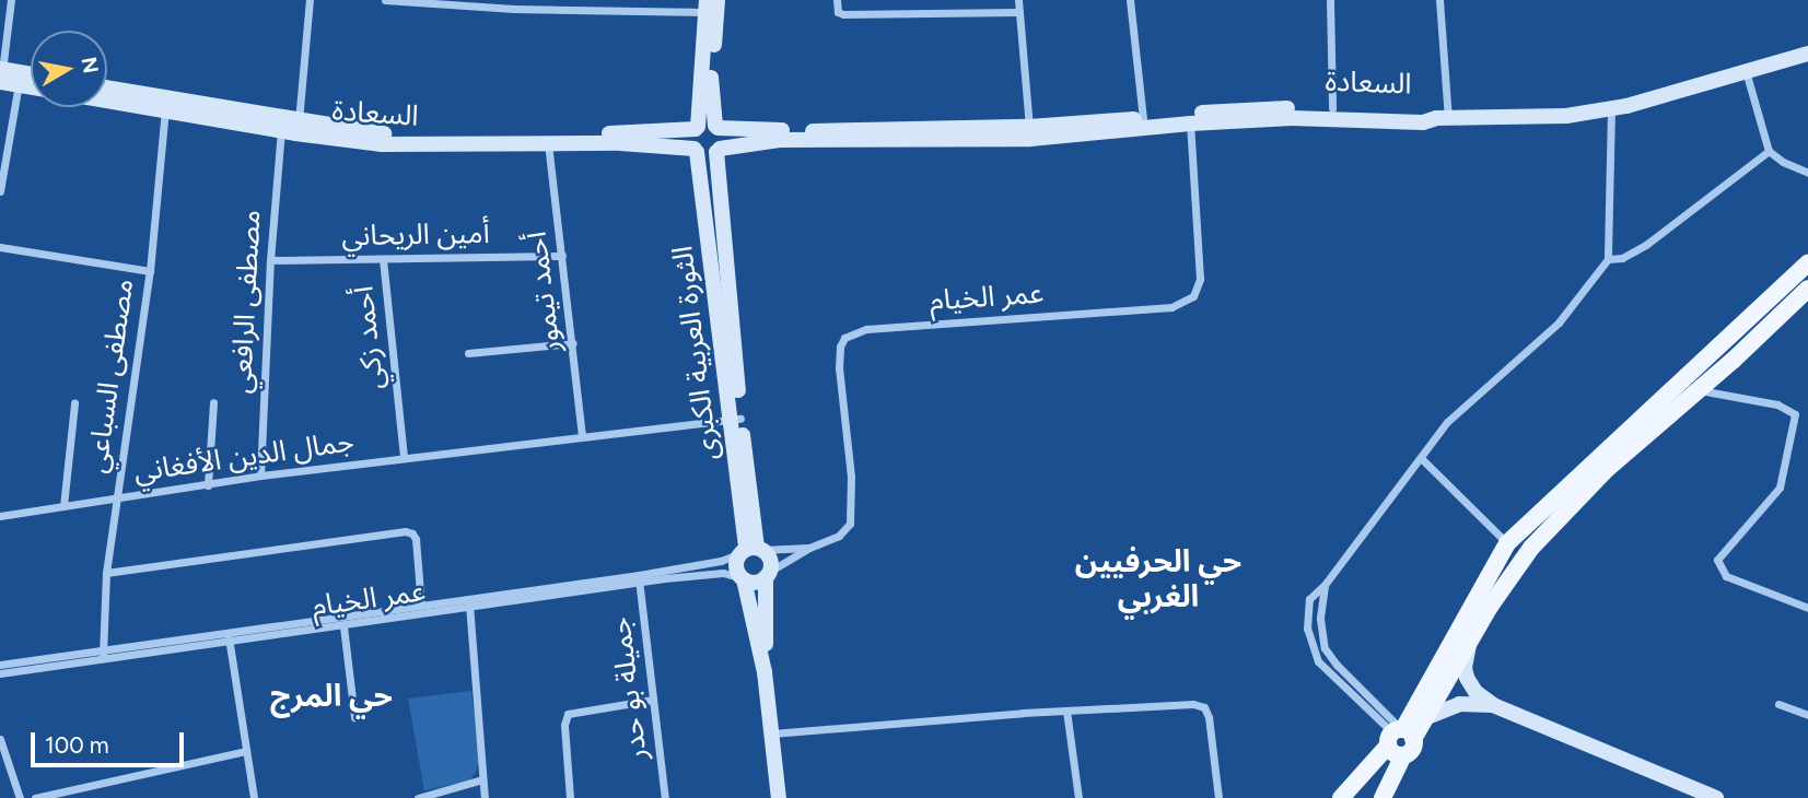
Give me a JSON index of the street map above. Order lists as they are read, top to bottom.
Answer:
{
  "streets": {
    "street": [
      "السعادة",
      "أمين الريحاني",
      "أحمد تيمور",
      "عمر الخيام",
      "مصطفى الرافعي",
      "أحمد زكي",
      "الثورة العربية الكبرى",
      "مصطفى السباعي",
      "جمال الدين الأفغاني",
      "جميلة بو حدر"
    ]
  },
  "crossings": [
    ["السعادة", "أحمد تيمور"],
    ["السعادة", "عمر الخيام"],
    ["السعادة", "مصطفى الرافعي"],
    ["السعادة", "الثورة العربية الكبرى"],
    ["السعادة", "مصطفى السباعي"],
    ["أمين الريحاني", "أحمد تيمور"],
    ["أمين الريحاني", "مصطفى الرافعي"],
    ["أمين الريحاني", "أحمد زكي"],
    ["أحمد تيمور", "جمال الدين الأفغاني"],
    ["عمر الخيام", "الثورة العربية الكبرى"],
    ["عمر الخيام", "مصطفى السباعي"],
    ["عمر الخيام", "جميلة بو حدر"],
    ["مصطفى الرافعي", "جمال الدين الأفغاني"],
    ["أحمد زكي", "جمال الدين الأفغاني"],
    ["الثورة العربية الكبرى", "جمال الدين الأفغاني"],
    ["مصطفى السباعي", "جمال الدين الأفغاني"]
  ],
  "districts": ["حي الحرفيين الغربي", "حي المرج"],
  "scale_bar": "100 m",
  "north": "right"
}
